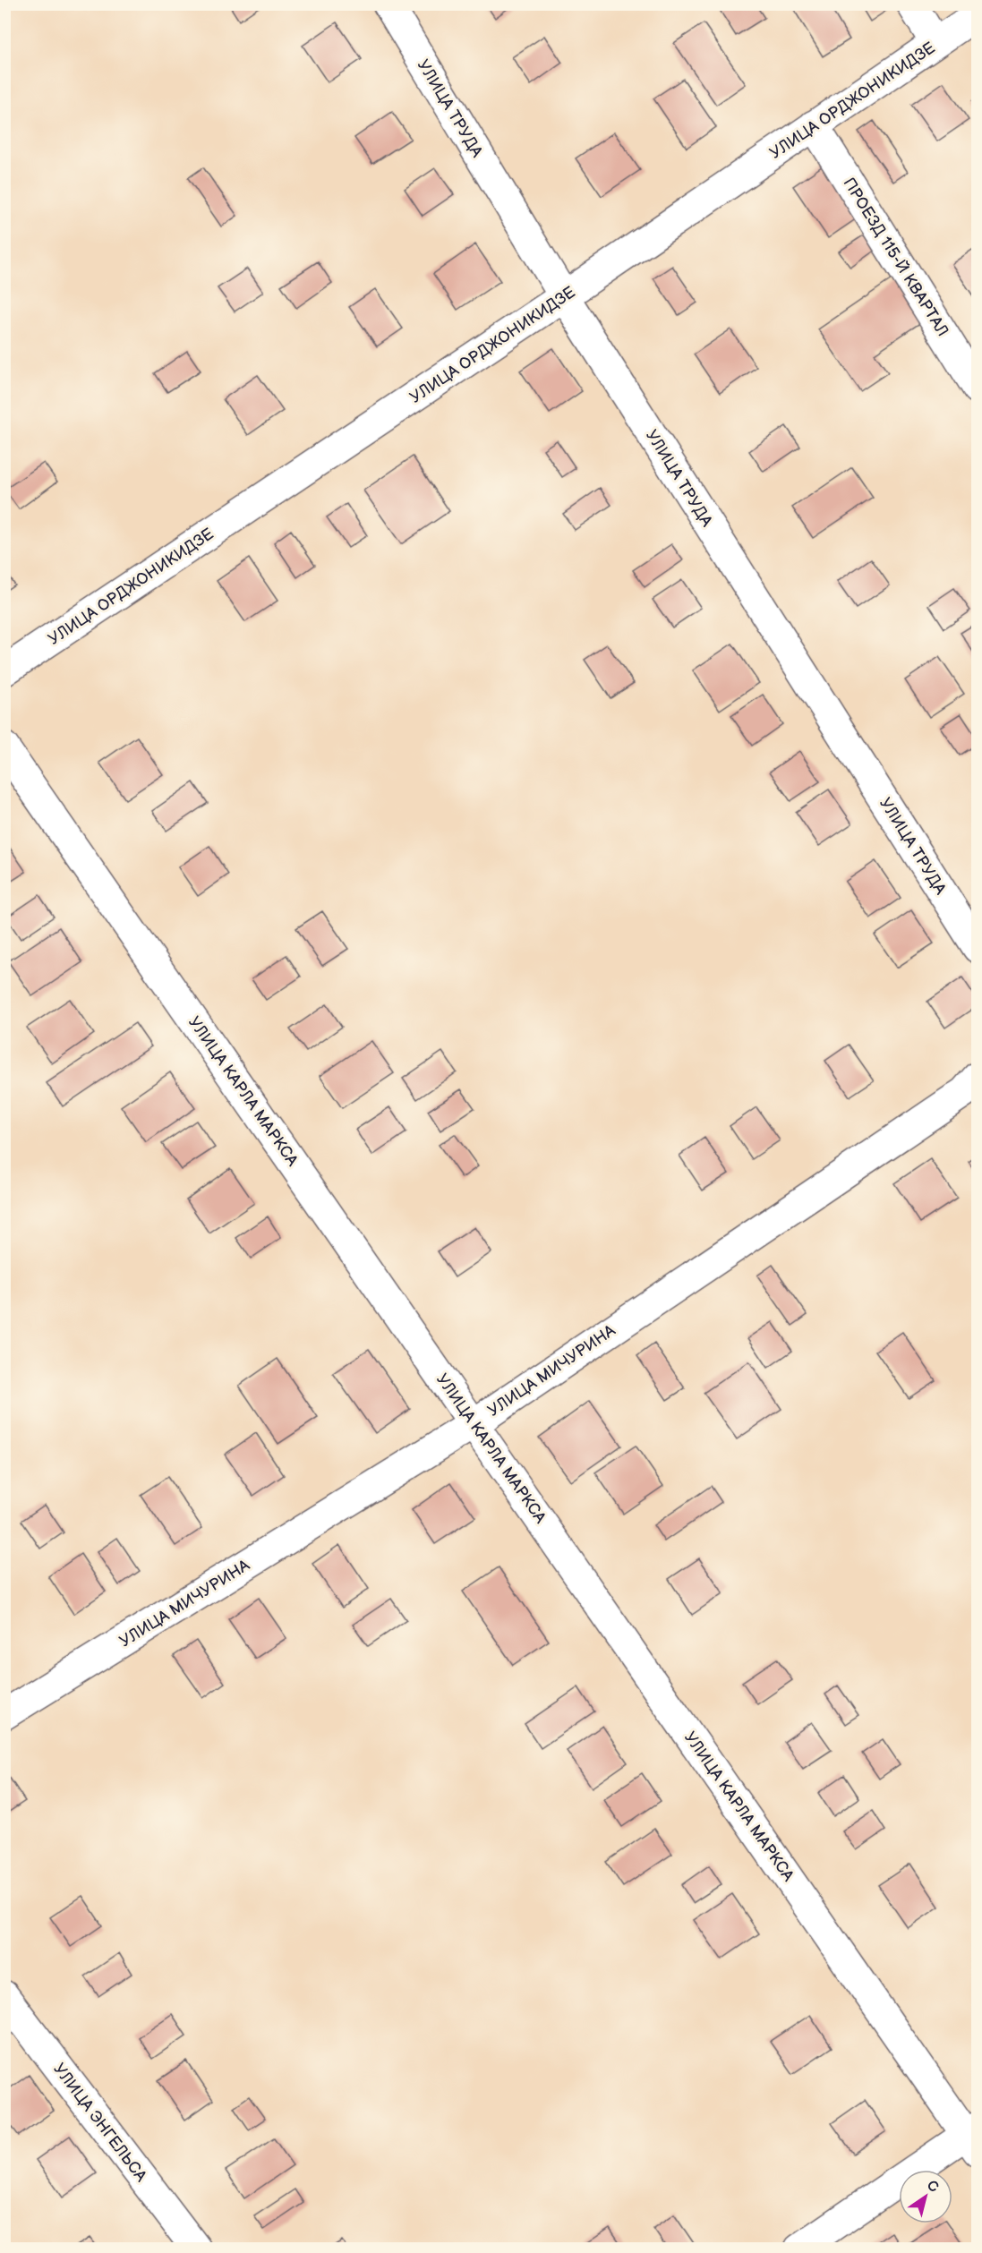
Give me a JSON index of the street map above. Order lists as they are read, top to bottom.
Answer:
{
  "streets": {
    "street": [
      "УЛИЦА ОРДЖОНИКИДЗЕ",
      "УЛИЦА ТРУДА",
      "ПРОЕЗД 115-Й КВАРТАЛ",
      "УЛИЦА КАРЛА МАРКСА",
      "УЛИЦА МИЧУРИНА",
      "УЛИЦА ЭНГЕЛЬСА"
    ]
  },
  "crossings": [
    ["УЛИЦА ОРДЖОНИКИДЗЕ", "УЛИЦА ТРУДА"],
    ["УЛИЦА ОРДЖОНИКИДЗЕ", "ПРОЕЗД 115-Й КВАРТАЛ"],
    ["УЛИЦА КАРЛА МАРКСА", "УЛИЦА МИЧУРИНА"]
  ],
  "north": "top right"
}
